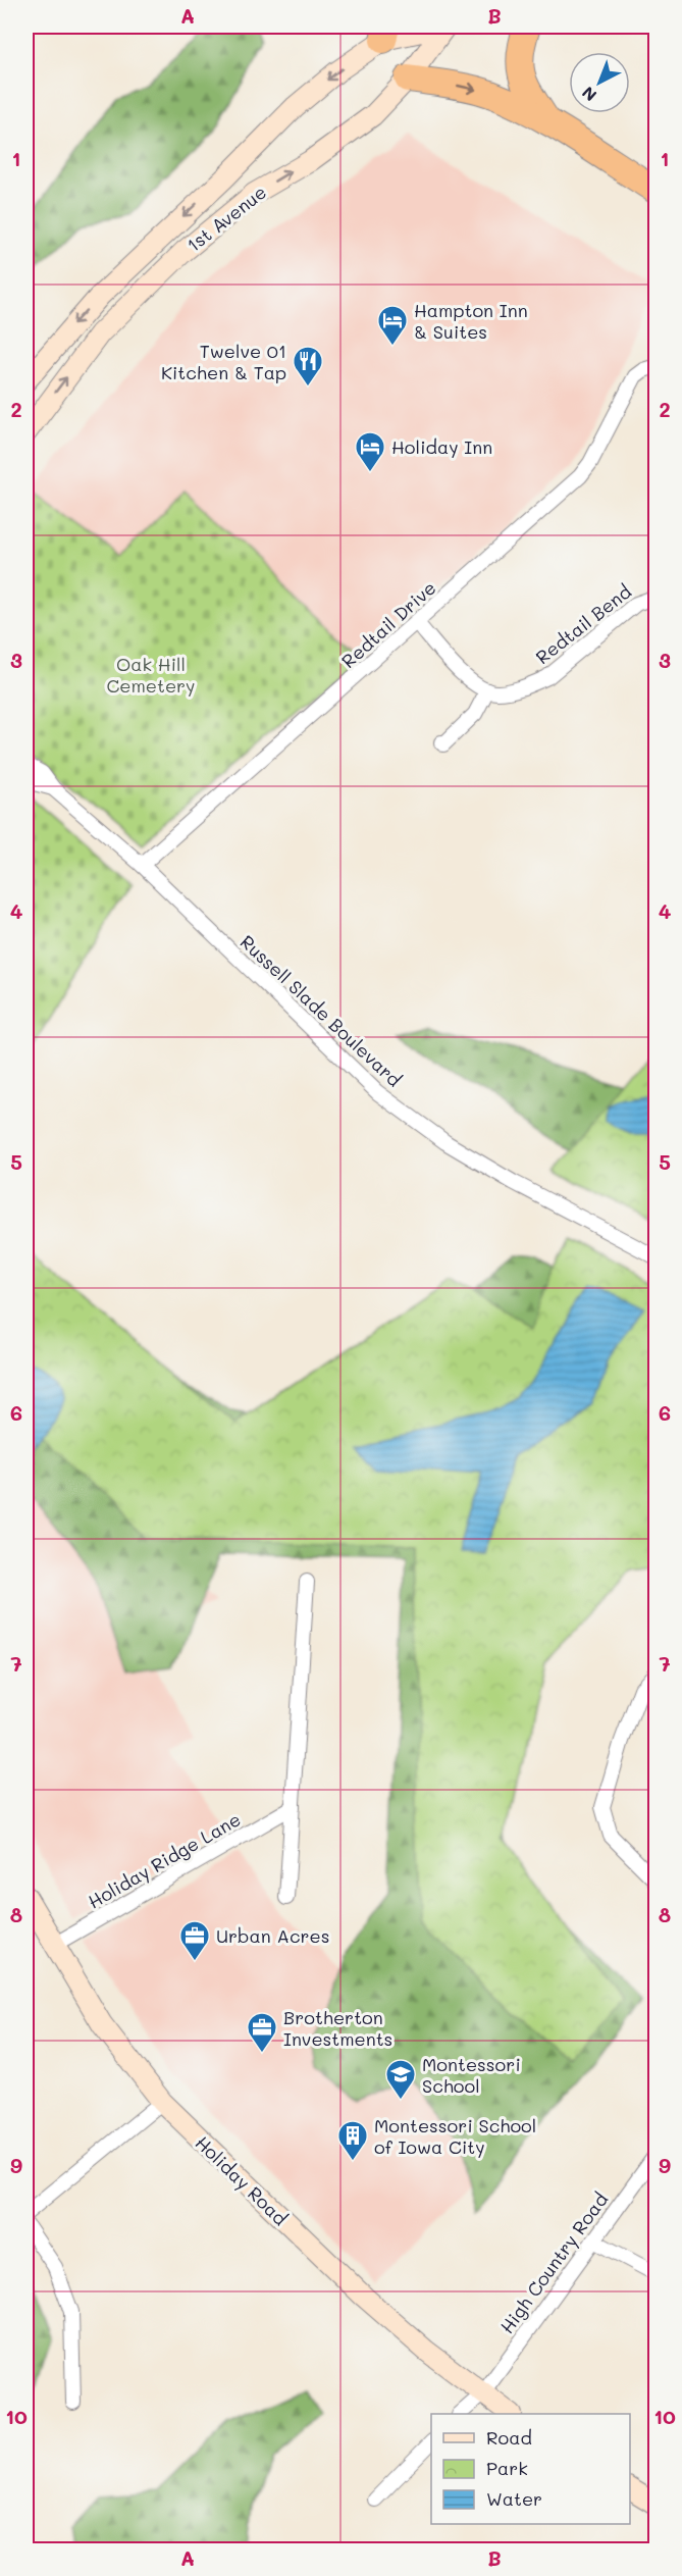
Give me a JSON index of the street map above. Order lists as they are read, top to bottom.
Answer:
{
  "streets": {
    "main road": ["1st Avenue", "Holiday Road"],
    "street": [
      "Redtail Drive",
      "Redtail Bend",
      "Russell Slade Boulevard",
      "Holiday Ridge Lane",
      "High Country Road"
    ]
  },
  "crossings": [
    ["Redtail Drive", "Russell Slade Boulevard"],
    ["Holiday Ridge Lane", "Holiday Road"],
    ["Holiday Road", "High Country Road"]
  ],
  "parks": ["Oak Hill Cemetery"],
  "places": {
    "hotel": ["Hampton Inn & Suites", "Holiday Inn"],
    "restaurant": ["Twelve 01 Kitchen & Tap"],
    "office": ["Urban Acres", "Brotherton Investments"],
    "school or university": ["Montessori School"],
    "building": ["Montessori School of Iowa City"]
  },
  "legend": ["Road", "Park", "Water"],
  "north": "bottom left",
  "grid": {
    "columns": ["A", "B"],
    "rows": [
      "1",
      "2",
      "3",
      "4",
      "5",
      "6",
      "7",
      "8",
      "9",
      "10"
    ]
  }
}
